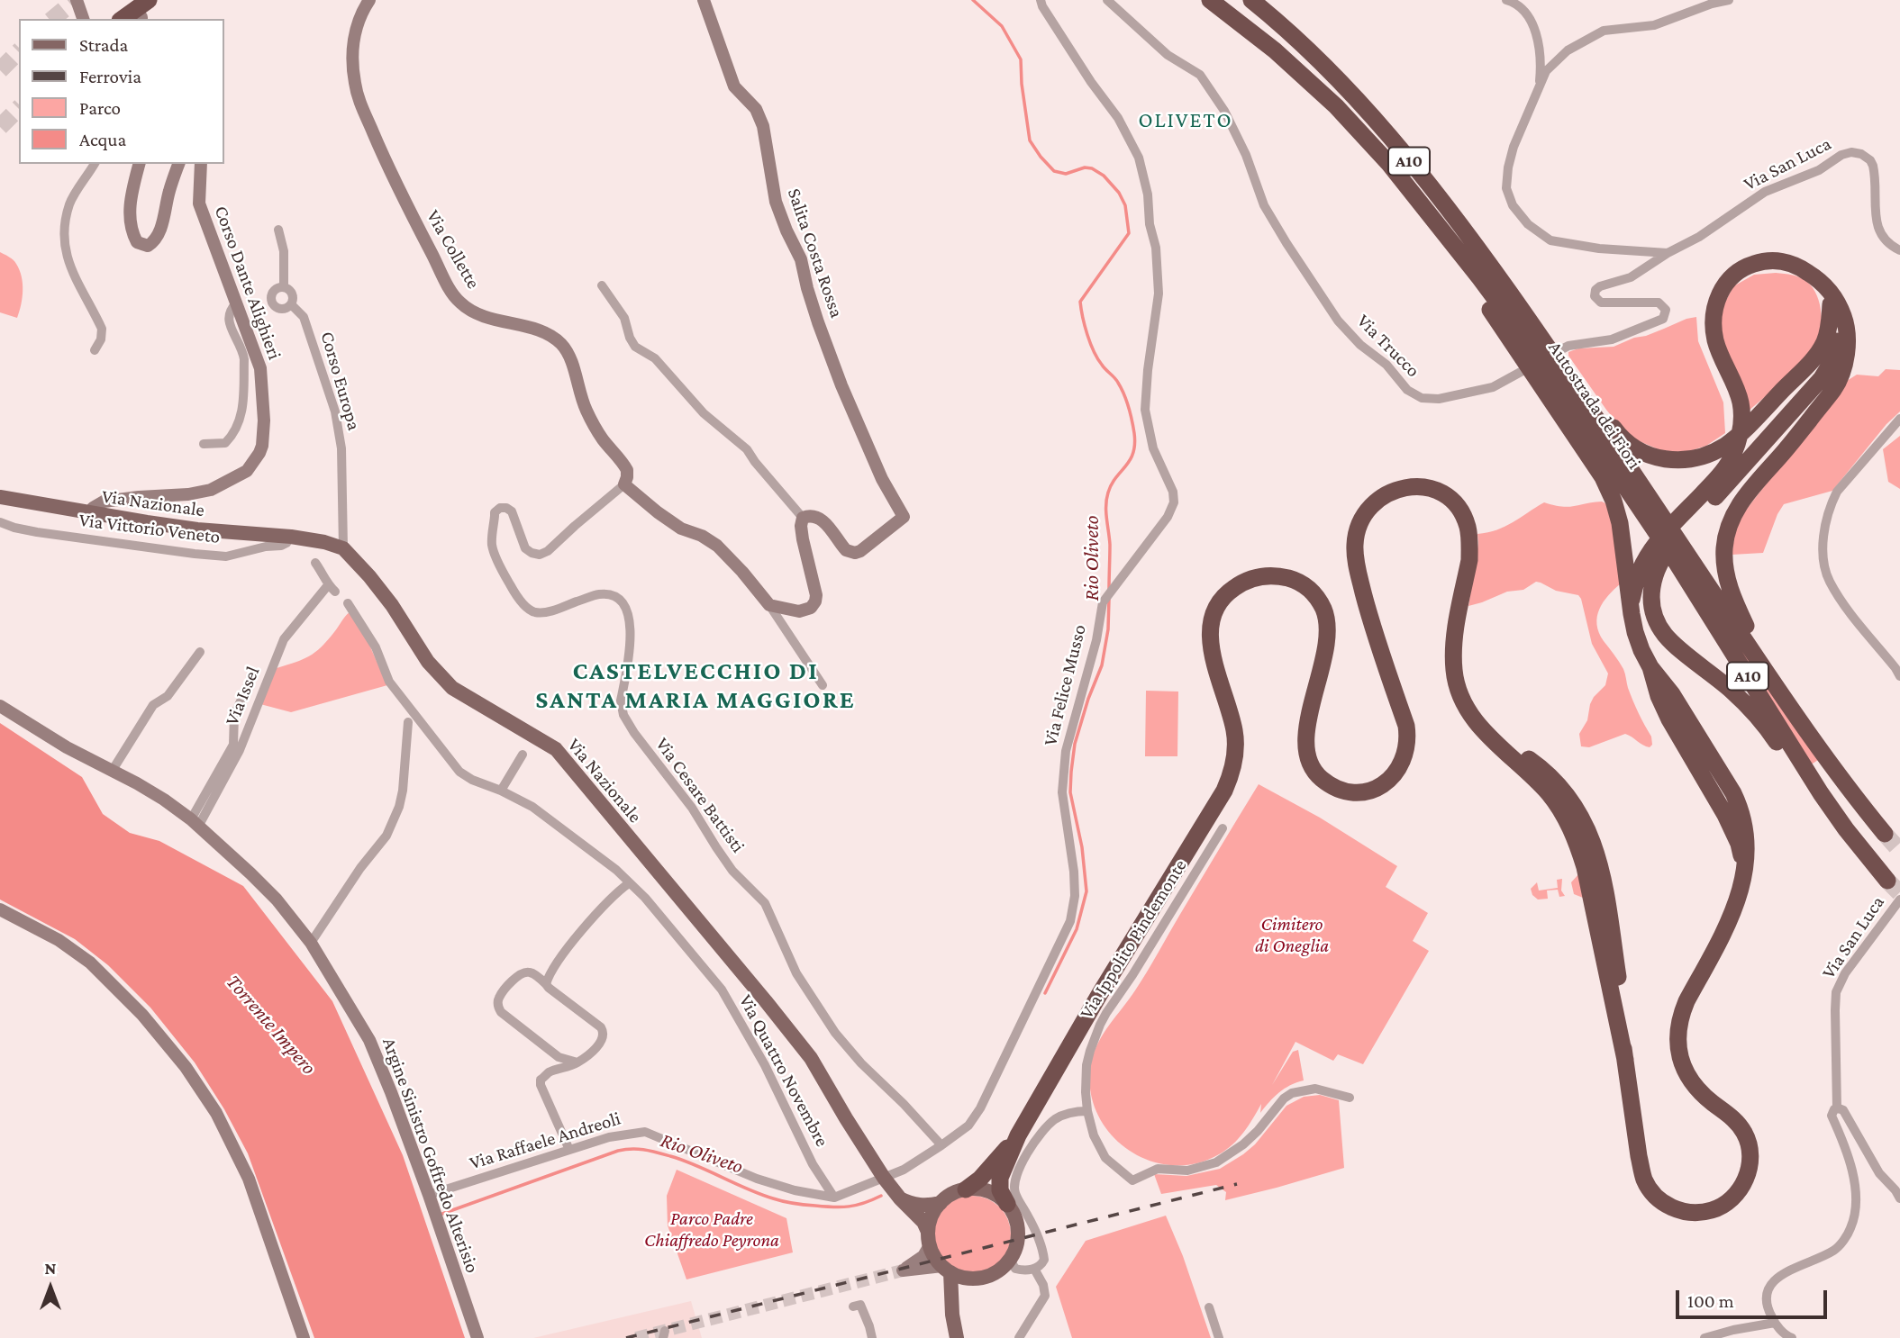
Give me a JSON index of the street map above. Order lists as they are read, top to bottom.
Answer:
{
  "streets": {
    "highway": ["A10", "Autostrada dei Fiori"],
    "main road": ["Via Nazionale"],
    "street": [
      "Via San Luca",
      "Via Collette",
      "Salita Costa Rossa",
      "Corso Dante Alighieri",
      "Via Trucco",
      "Corso Europa",
      "Via Vittorio Veneto",
      "Via Felice Musso",
      "Via Issel",
      "Via Cesare Battisti",
      "Via Ippolito Pindemonte",
      "Via Quattro Novembre",
      "Via Raffaele Andreoli",
      "Argine Sinistro Goffredo Alterisio"
    ]
  },
  "crossings": [
    ["A10", "Autostrada dei Fiori"],
    ["Via San Luca", "Via Trucco"],
    ["Via Collette", "Via Cesare Battisti"],
    ["Corso Dante Alighieri", "Via Nazionale"],
    ["Corso Europa", "Via Nazionale"],
    ["Via Nazionale", "Via Vittorio Veneto"],
    ["Via Nazionale", "Via Felice Musso"],
    ["Via Felice Musso", "Via Cesare Battisti"],
    ["Via Issel", "Argine Sinistro Goffredo Alterisio"],
    ["Via Quattro Novembre", "Via Raffaele Andreoli"],
    ["Via Raffaele Andreoli", "Argine Sinistro Goffredo Alterisio"]
  ],
  "districts": ["OLIVETO", "CASTELVECCHIO DI SANTA MARIA MAGGIORE"],
  "water": ["Rio Oliveto", "Torrente Impero"],
  "parks": ["Cimitero di Oneglia", "Parco Padre Chiaffredo Peyrona"],
  "legend": [
    "Strada",
    "Ferrovia",
    "Parco",
    "Acqua"
  ],
  "scale_bar": "100 m",
  "north": "top"
}
